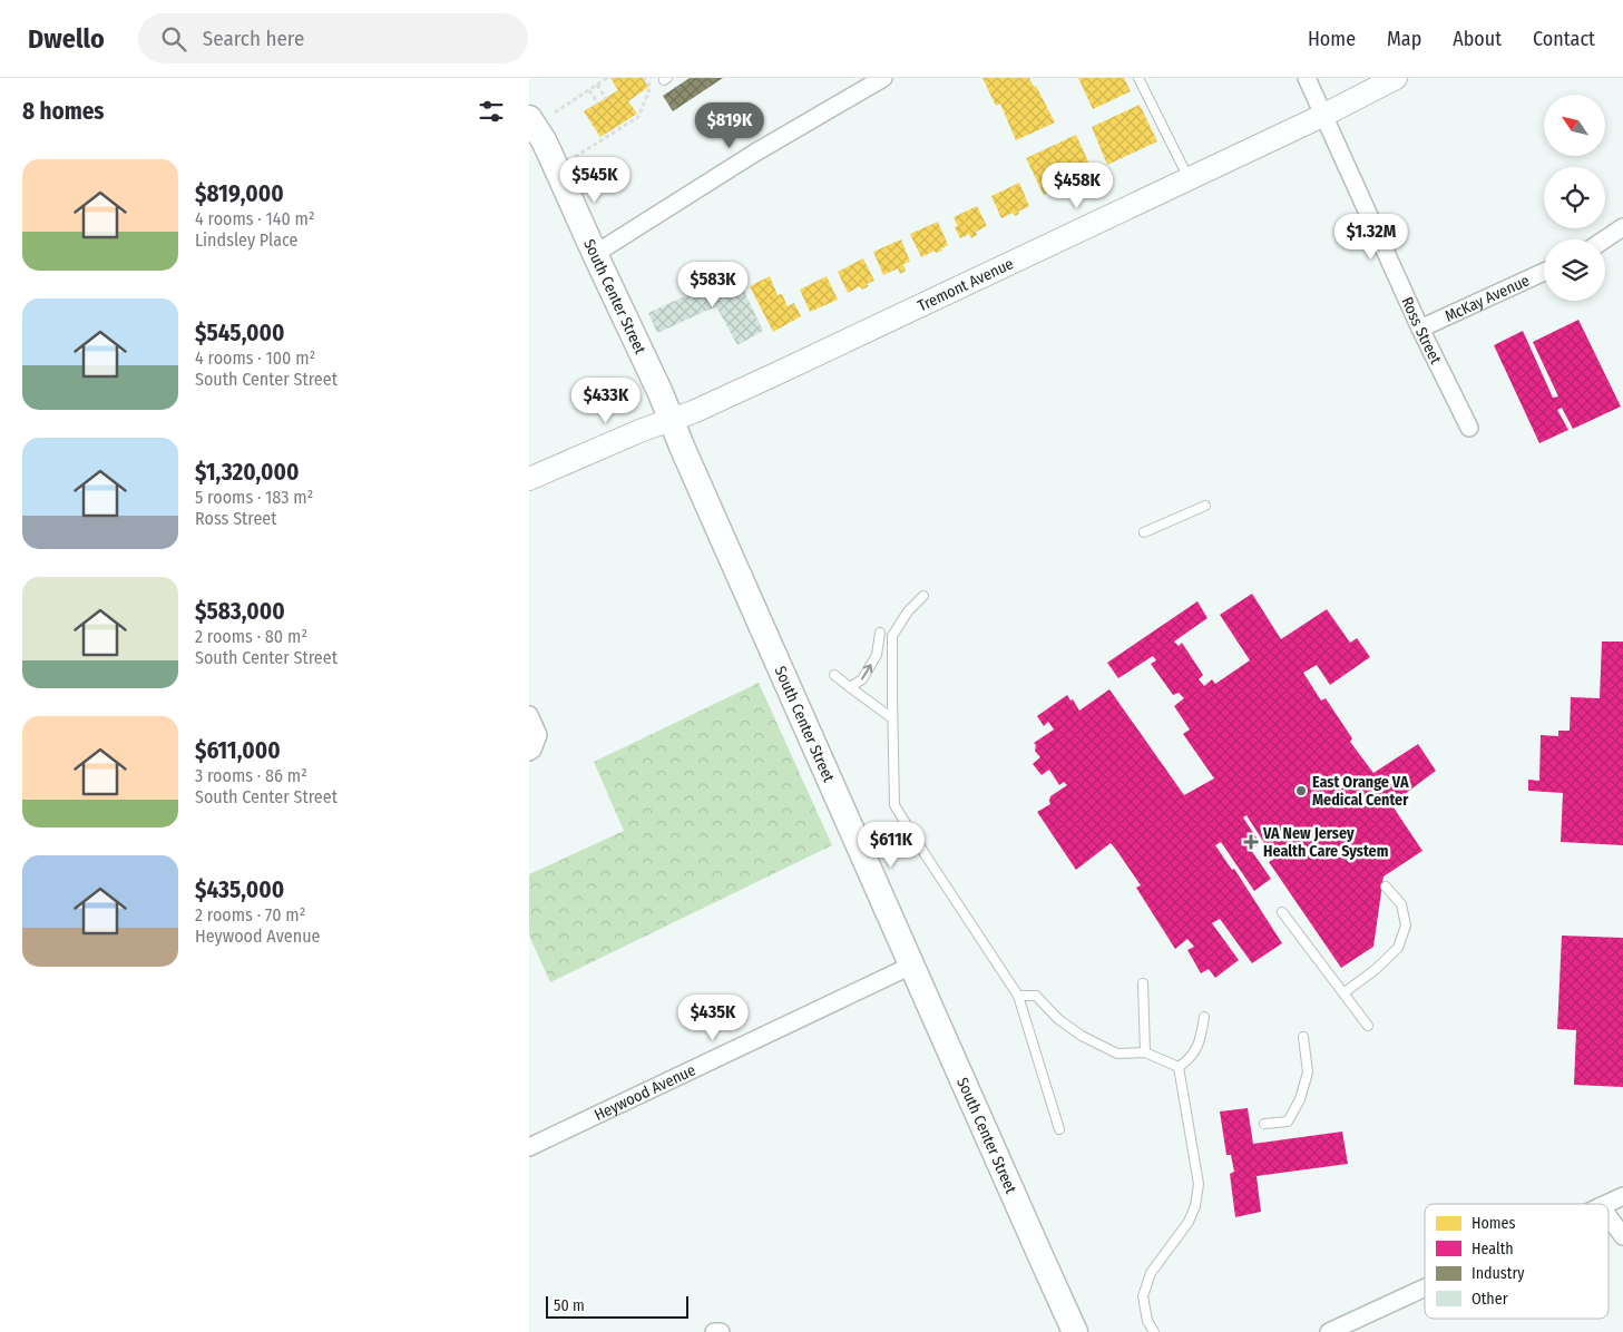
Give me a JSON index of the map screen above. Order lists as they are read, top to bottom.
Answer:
{
  "streets": {
    "main road": ["South Center Street"],
    "street": [
      "Tremont Avenue",
      "McKay Avenue",
      "Ross Street",
      "Heywood Avenue"
    ]
  },
  "crossings": [
    ["Tremont Avenue", "South Center Street"],
    ["Tremont Avenue", "Ross Street"],
    ["South Center Street", "Heywood Avenue"],
    ["McKay Avenue", "Ross Street"]
  ],
  "places": {
    "other": ["East Orange VA Medical Center"],
    "health": ["VA New Jersey Health Care System"]
  },
  "legend": [
    "Homes",
    "Health",
    "Industry",
    "Other"
  ],
  "scale_bar": "50 m",
  "north": "top left",
  "page": {
    "header": "Dwello",
    "search": "Search here",
    "nav": [
      "Home",
      "Map",
      "About",
      "Contact"
    ],
    "heading": "8 homes",
    "price": [
      "$819K",
      "$545K",
      "$458K",
      "$1.32M",
      "$583K",
      "$433K",
      "$611K",
      "$435K"
    ],
    "list": [
      {
        "name": "$819,000",
        "note": "4 rooms · 140 m² · Lindsley Place"
      },
      {
        "name": "$545,000",
        "note": "4 rooms · 100 m² · South Center Street"
      },
      {
        "name": "$1,320,000",
        "note": "5 rooms · 183 m² · Ross Street"
      },
      {
        "name": "$583,000",
        "note": "2 rooms · 80 m² · South Center Street"
      },
      {
        "name": "$611,000",
        "note": "3 rooms · 86 m² · South Center Street"
      },
      {
        "name": "$435,000",
        "note": "2 rooms · 70 m² · Heywood Avenue"
      }
    ],
    "scale": "50 m"
  }
}
